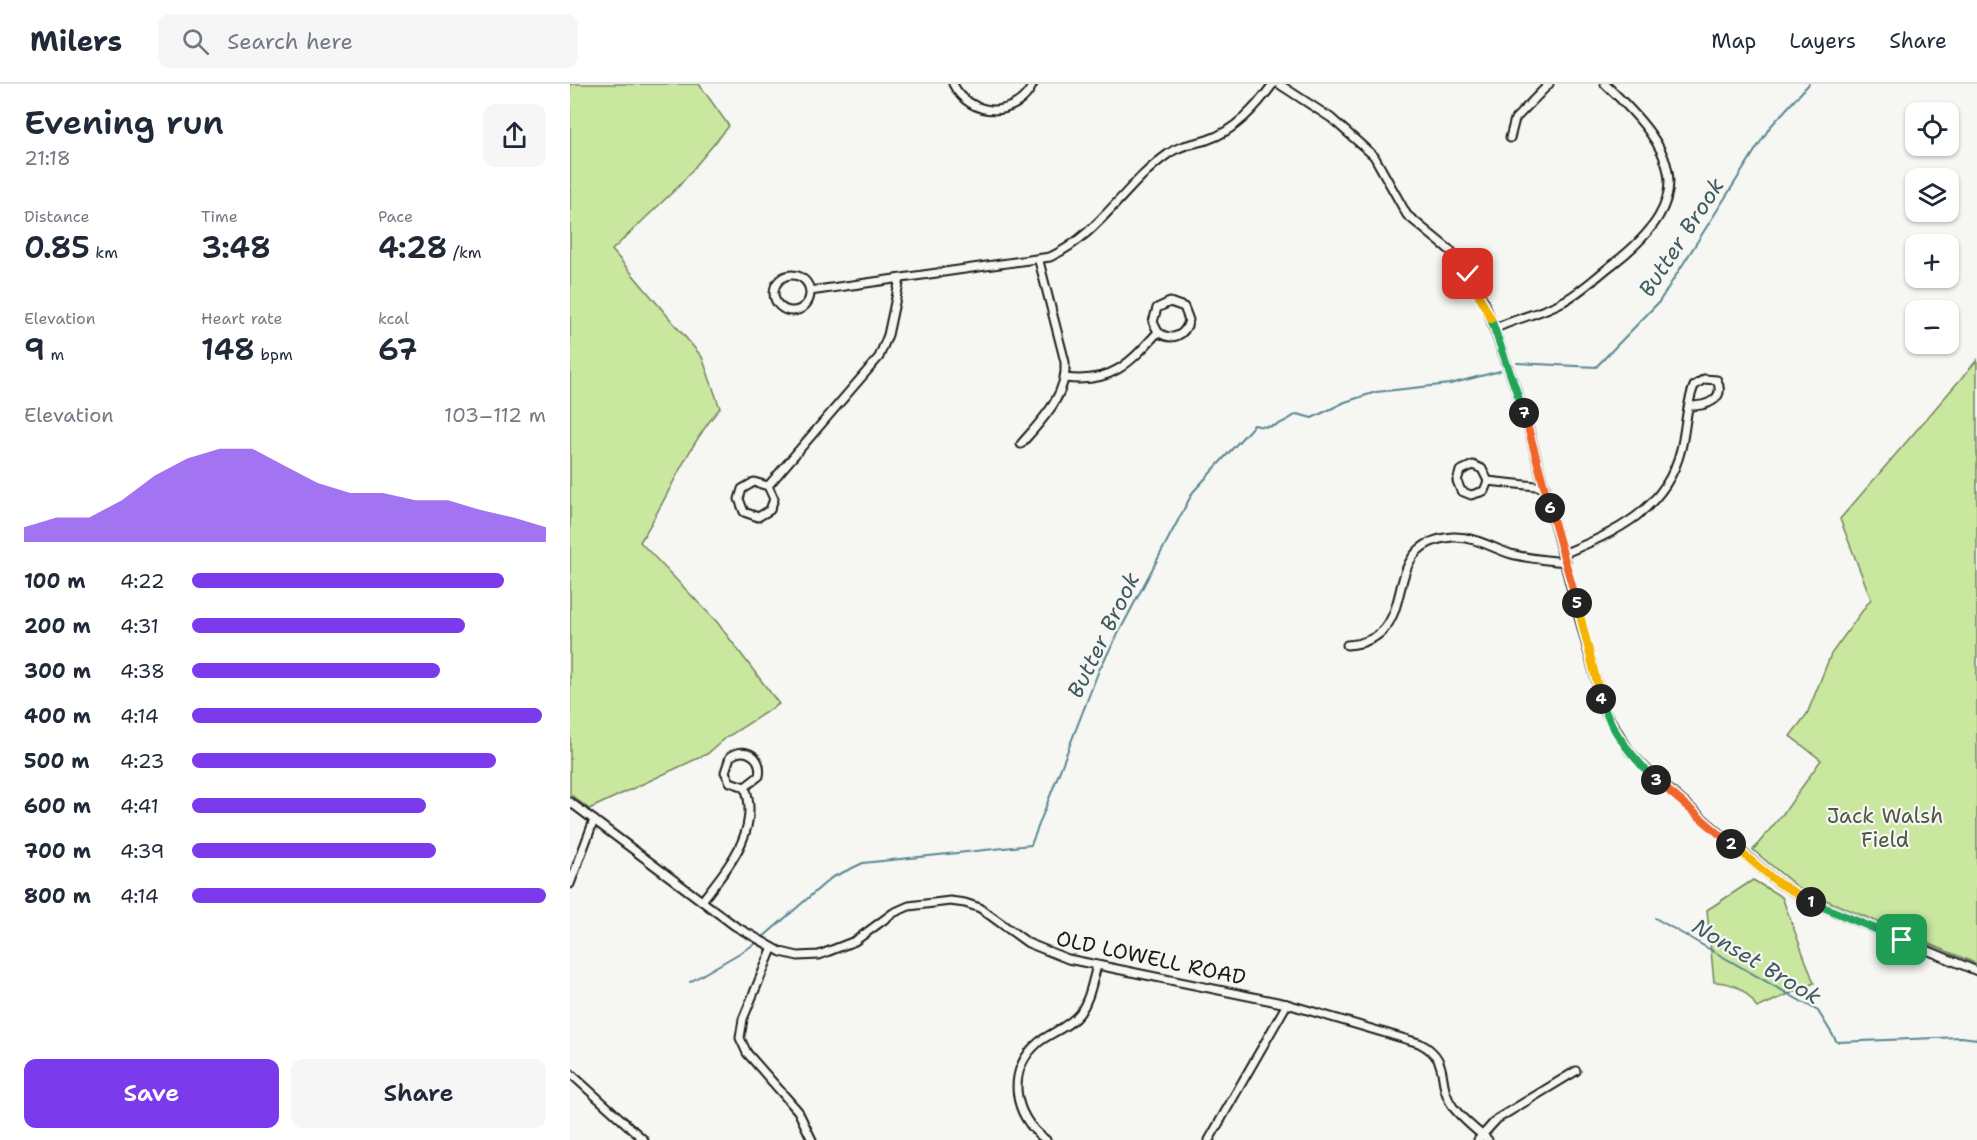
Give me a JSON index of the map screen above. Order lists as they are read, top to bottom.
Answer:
{
  "streets": {
    "street": ["OLD LOWELL ROAD"]
  },
  "water": ["Butter Brook", "Nonset Brook"],
  "parks": ["Jack Walsh Field"],
  "page": {
    "header": "Milers",
    "search": "Search here",
    "nav": ["Map", "Layers", "Share"],
    "heading": ["Evening run", "21:18"],
    "map_buttons": ["+", "−"],
    "stats": [
      ["Distance", "0.85 km"],
      ["Time", "3:48"],
      ["Pace", "4:28 /km"],
      ["Elevation", "9 m"],
      ["Heart rate", "148 bpm"],
      ["kcal", "67"]
    ],
    "chart": ["Elevation", "103–112 m"],
    "pins": [
      "7",
      "6",
      "5",
      "4",
      "3",
      "2",
      "1"
    ],
    "list": [
      {
        "name": "100 m",
        "note": "4:22"
      },
      {
        "name": "200 m",
        "note": "4:31"
      },
      {
        "name": "300 m",
        "note": "4:38"
      },
      {
        "name": "400 m",
        "note": "4:14"
      },
      {
        "name": "500 m",
        "note": "4:23"
      },
      {
        "name": "600 m",
        "note": "4:41"
      },
      {
        "name": "700 m",
        "note": "4:39"
      },
      {
        "name": "800 m",
        "note": "4:14"
      }
    ],
    "buttons": ["Save", "Share"]
  }
}
